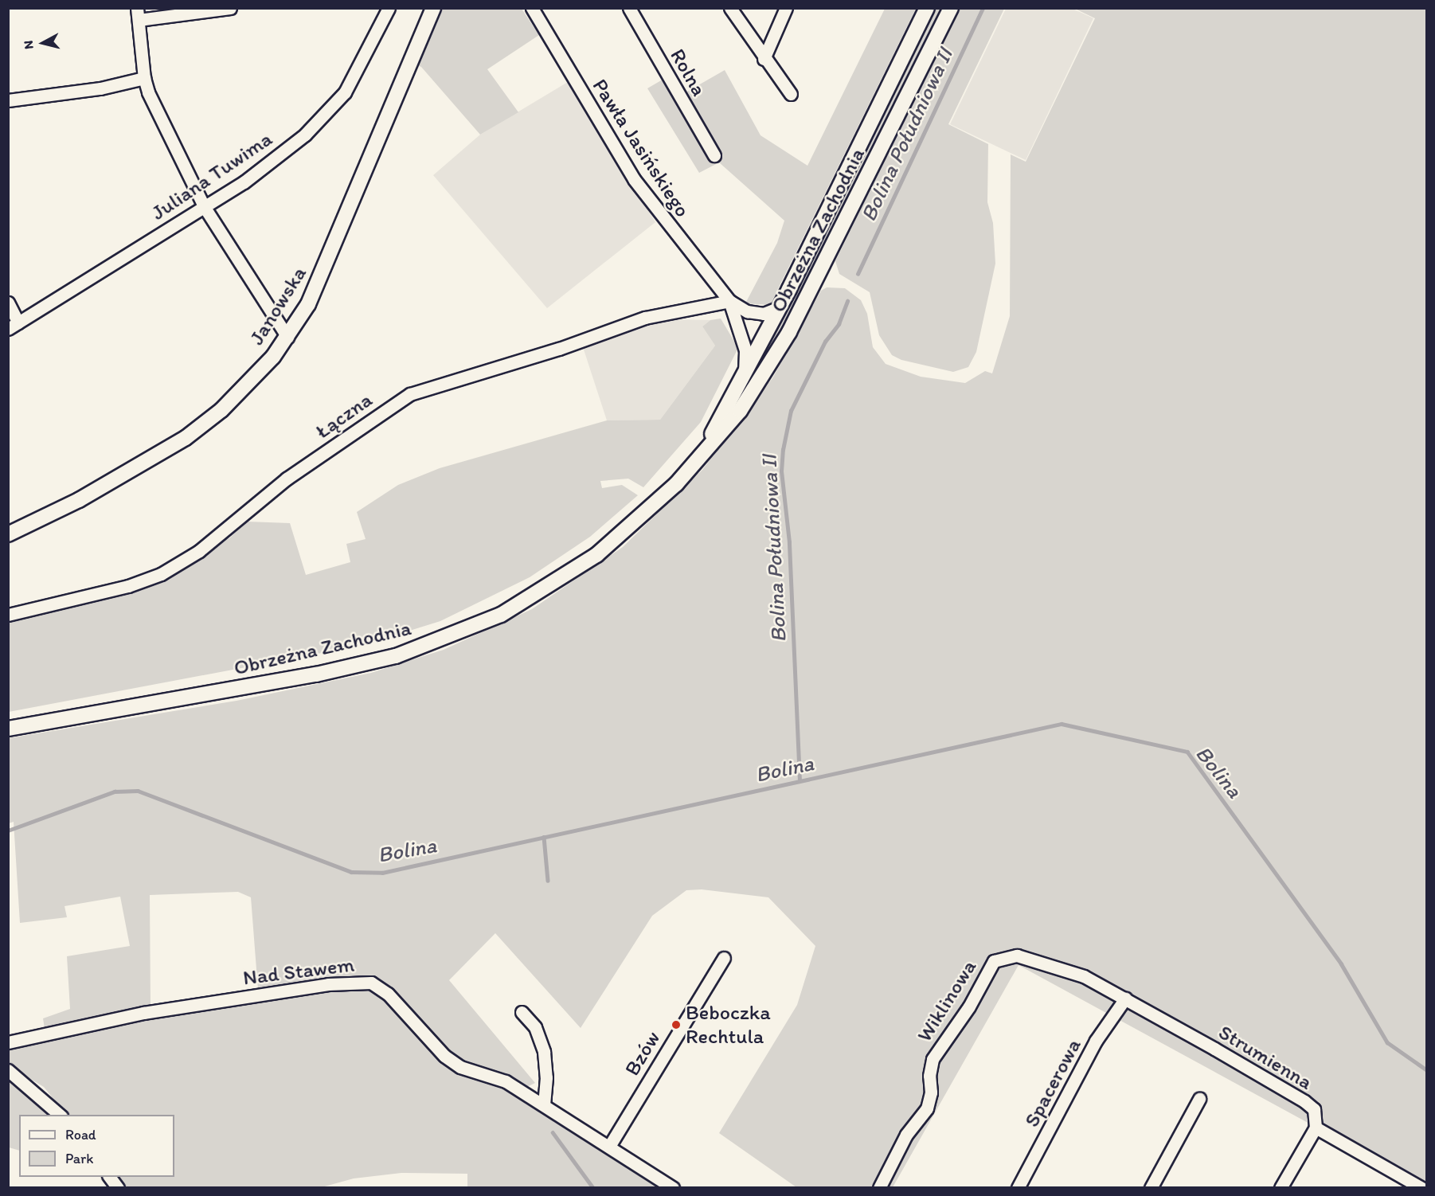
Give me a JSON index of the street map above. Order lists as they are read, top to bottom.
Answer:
{
  "streets": {
    "street": [
      "Rolna",
      "Pawła Jasińskiego",
      "Juliana Tuwima",
      "Obrzeżna Zachodnia",
      "Janowska",
      "Łączna",
      "Nad Stawem",
      "Wiklinowa",
      "Bzów",
      "Strumienna",
      "Spacerowa"
    ]
  },
  "crossings": [
    ["Pawła Jasińskiego", "Obrzeżna Zachodnia"],
    ["Pawła Jasińskiego", "Łączna"],
    ["Nad Stawem", "Bzów"],
    ["Wiklinowa", "Strumienna"],
    ["Wiklinowa", "Spacerowa"],
    ["Strumienna", "Spacerowa"]
  ],
  "water": ["Bolina Południowa II", "Bolina"],
  "places": ["Beboczka Rechtula"],
  "legend": ["Road", "Park"],
  "north": "left"
}
